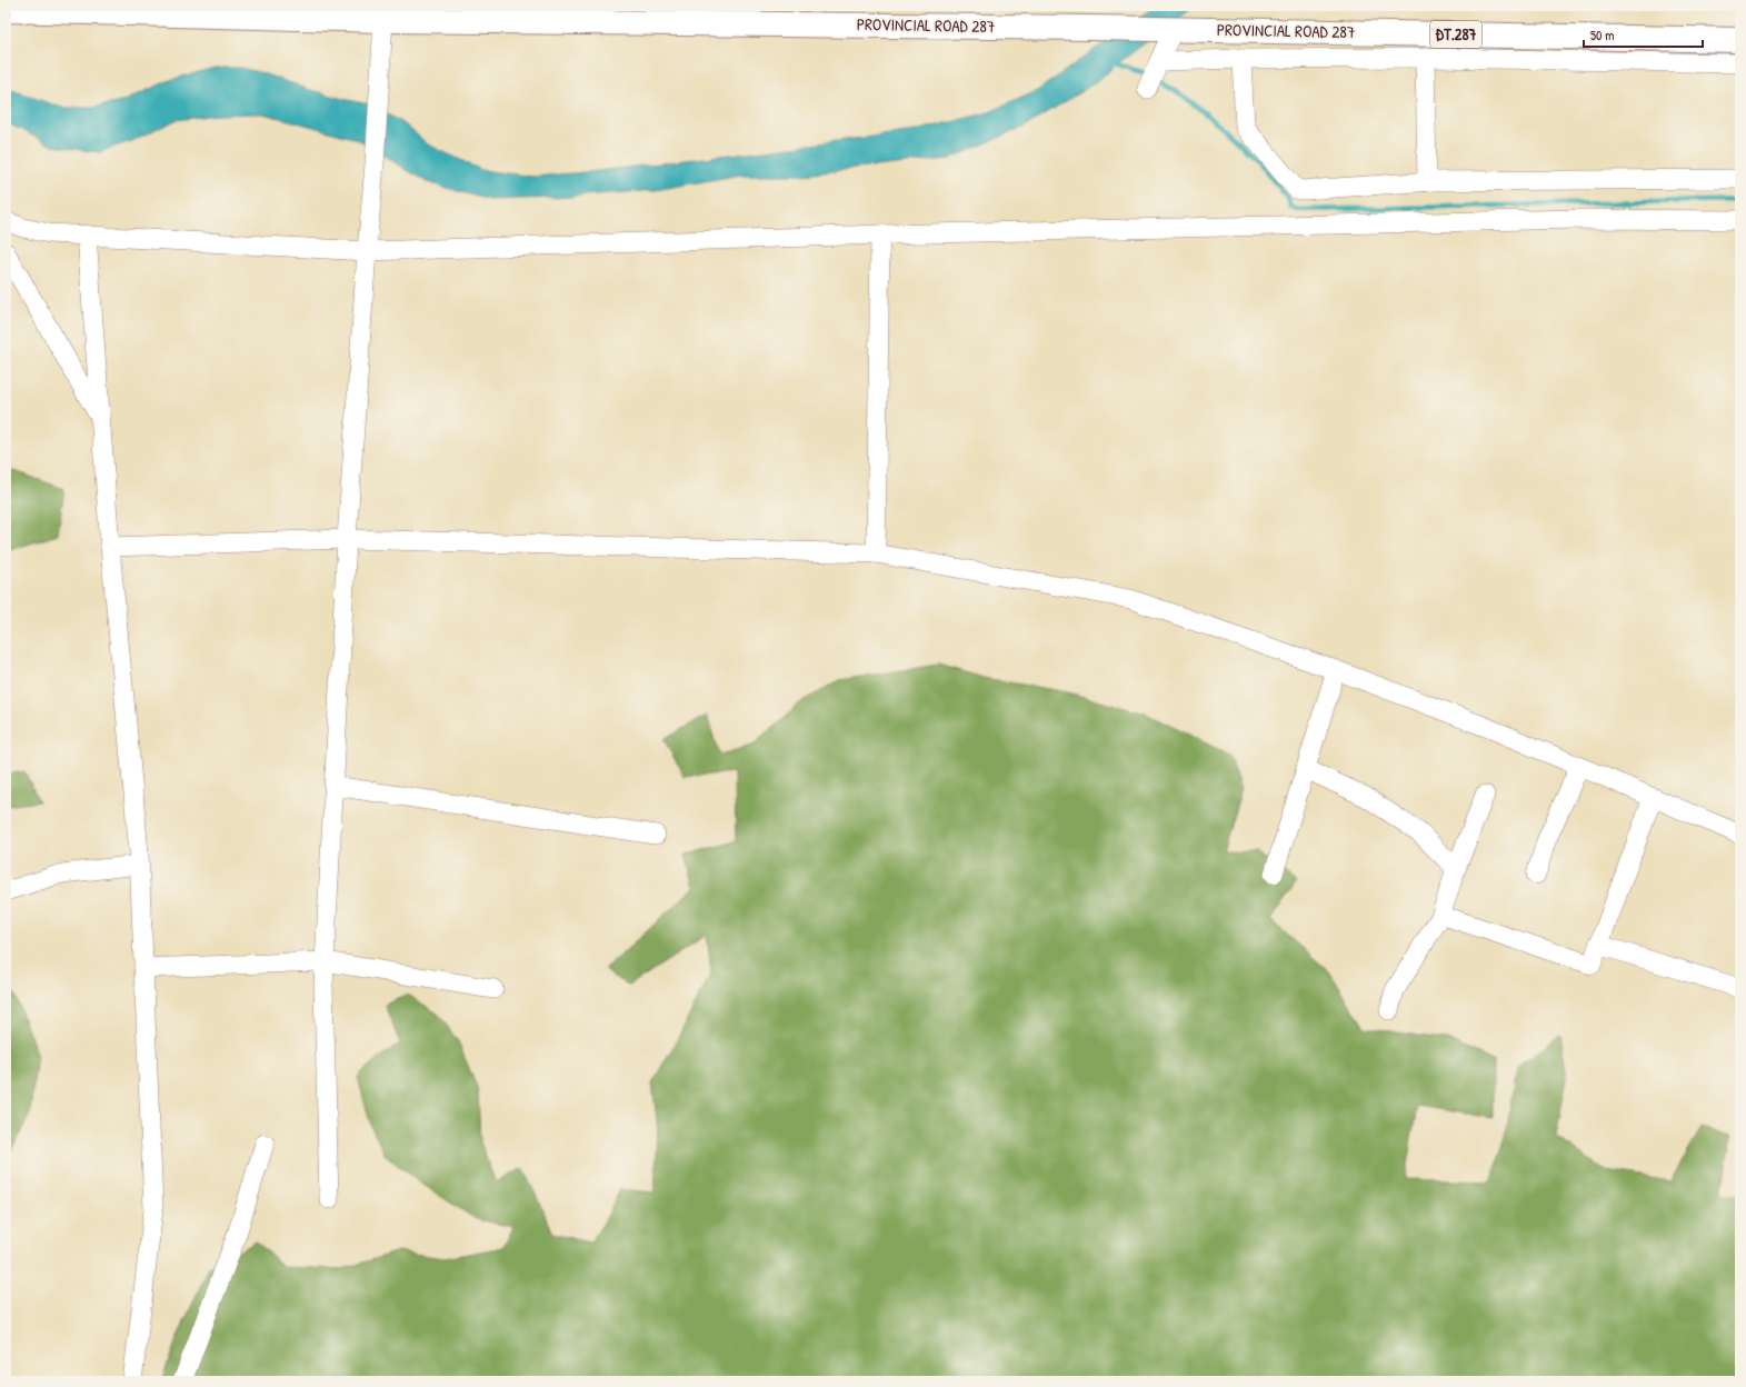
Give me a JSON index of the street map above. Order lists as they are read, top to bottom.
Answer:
{
  "streets": {
    "main road": ["PROVINCIAL ROAD 287", "ĐT.287"]
  },
  "scale_bar": "50 m"
}
